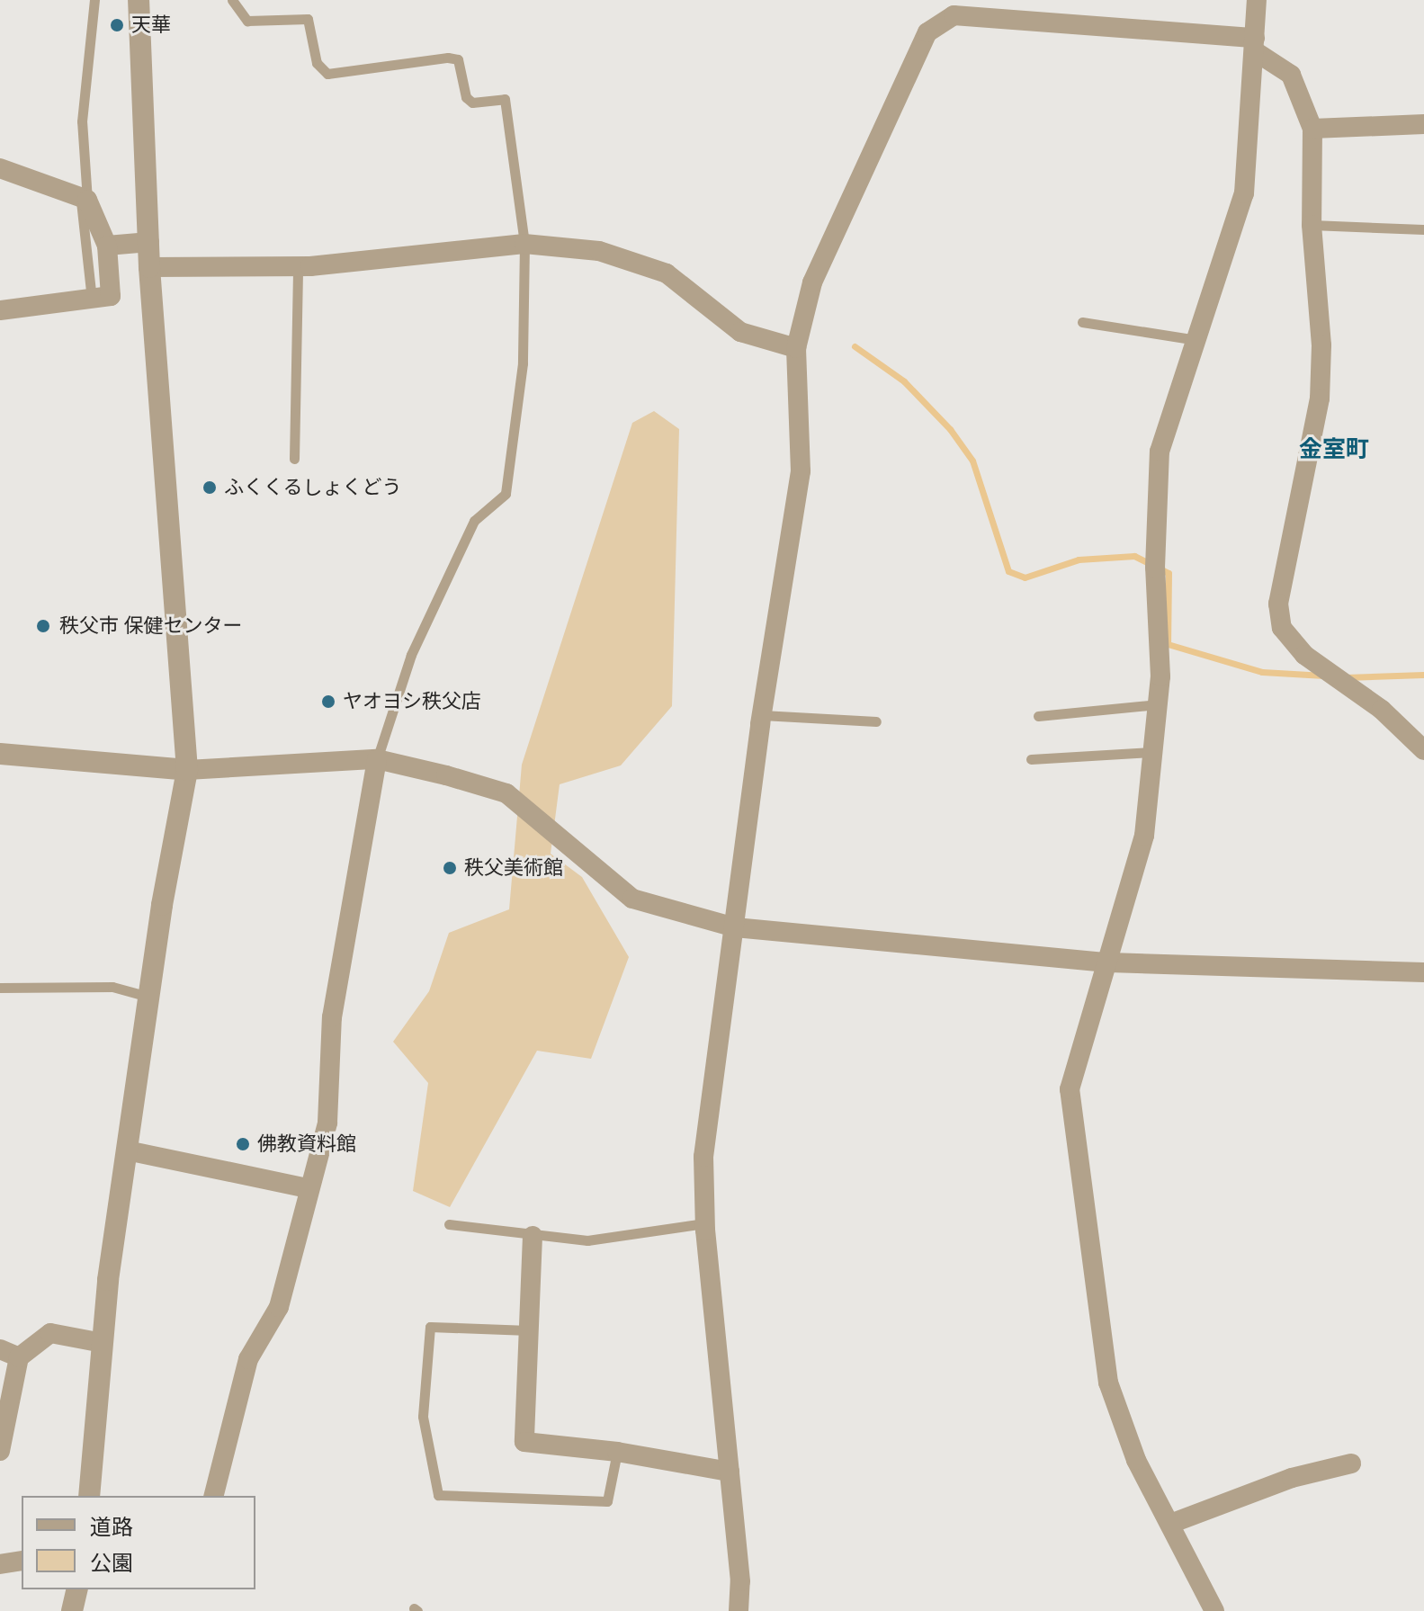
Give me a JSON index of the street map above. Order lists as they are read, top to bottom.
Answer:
{
  "districts": ["金室町"],
  "places": [
    "天華",
    "ふくくるしょくどう",
    "秩父市 保健センター",
    "ヤオヨシ秩父店",
    "秩父美術館",
    "佛教資料館"
  ],
  "legend": ["道路", "公園"]
}
